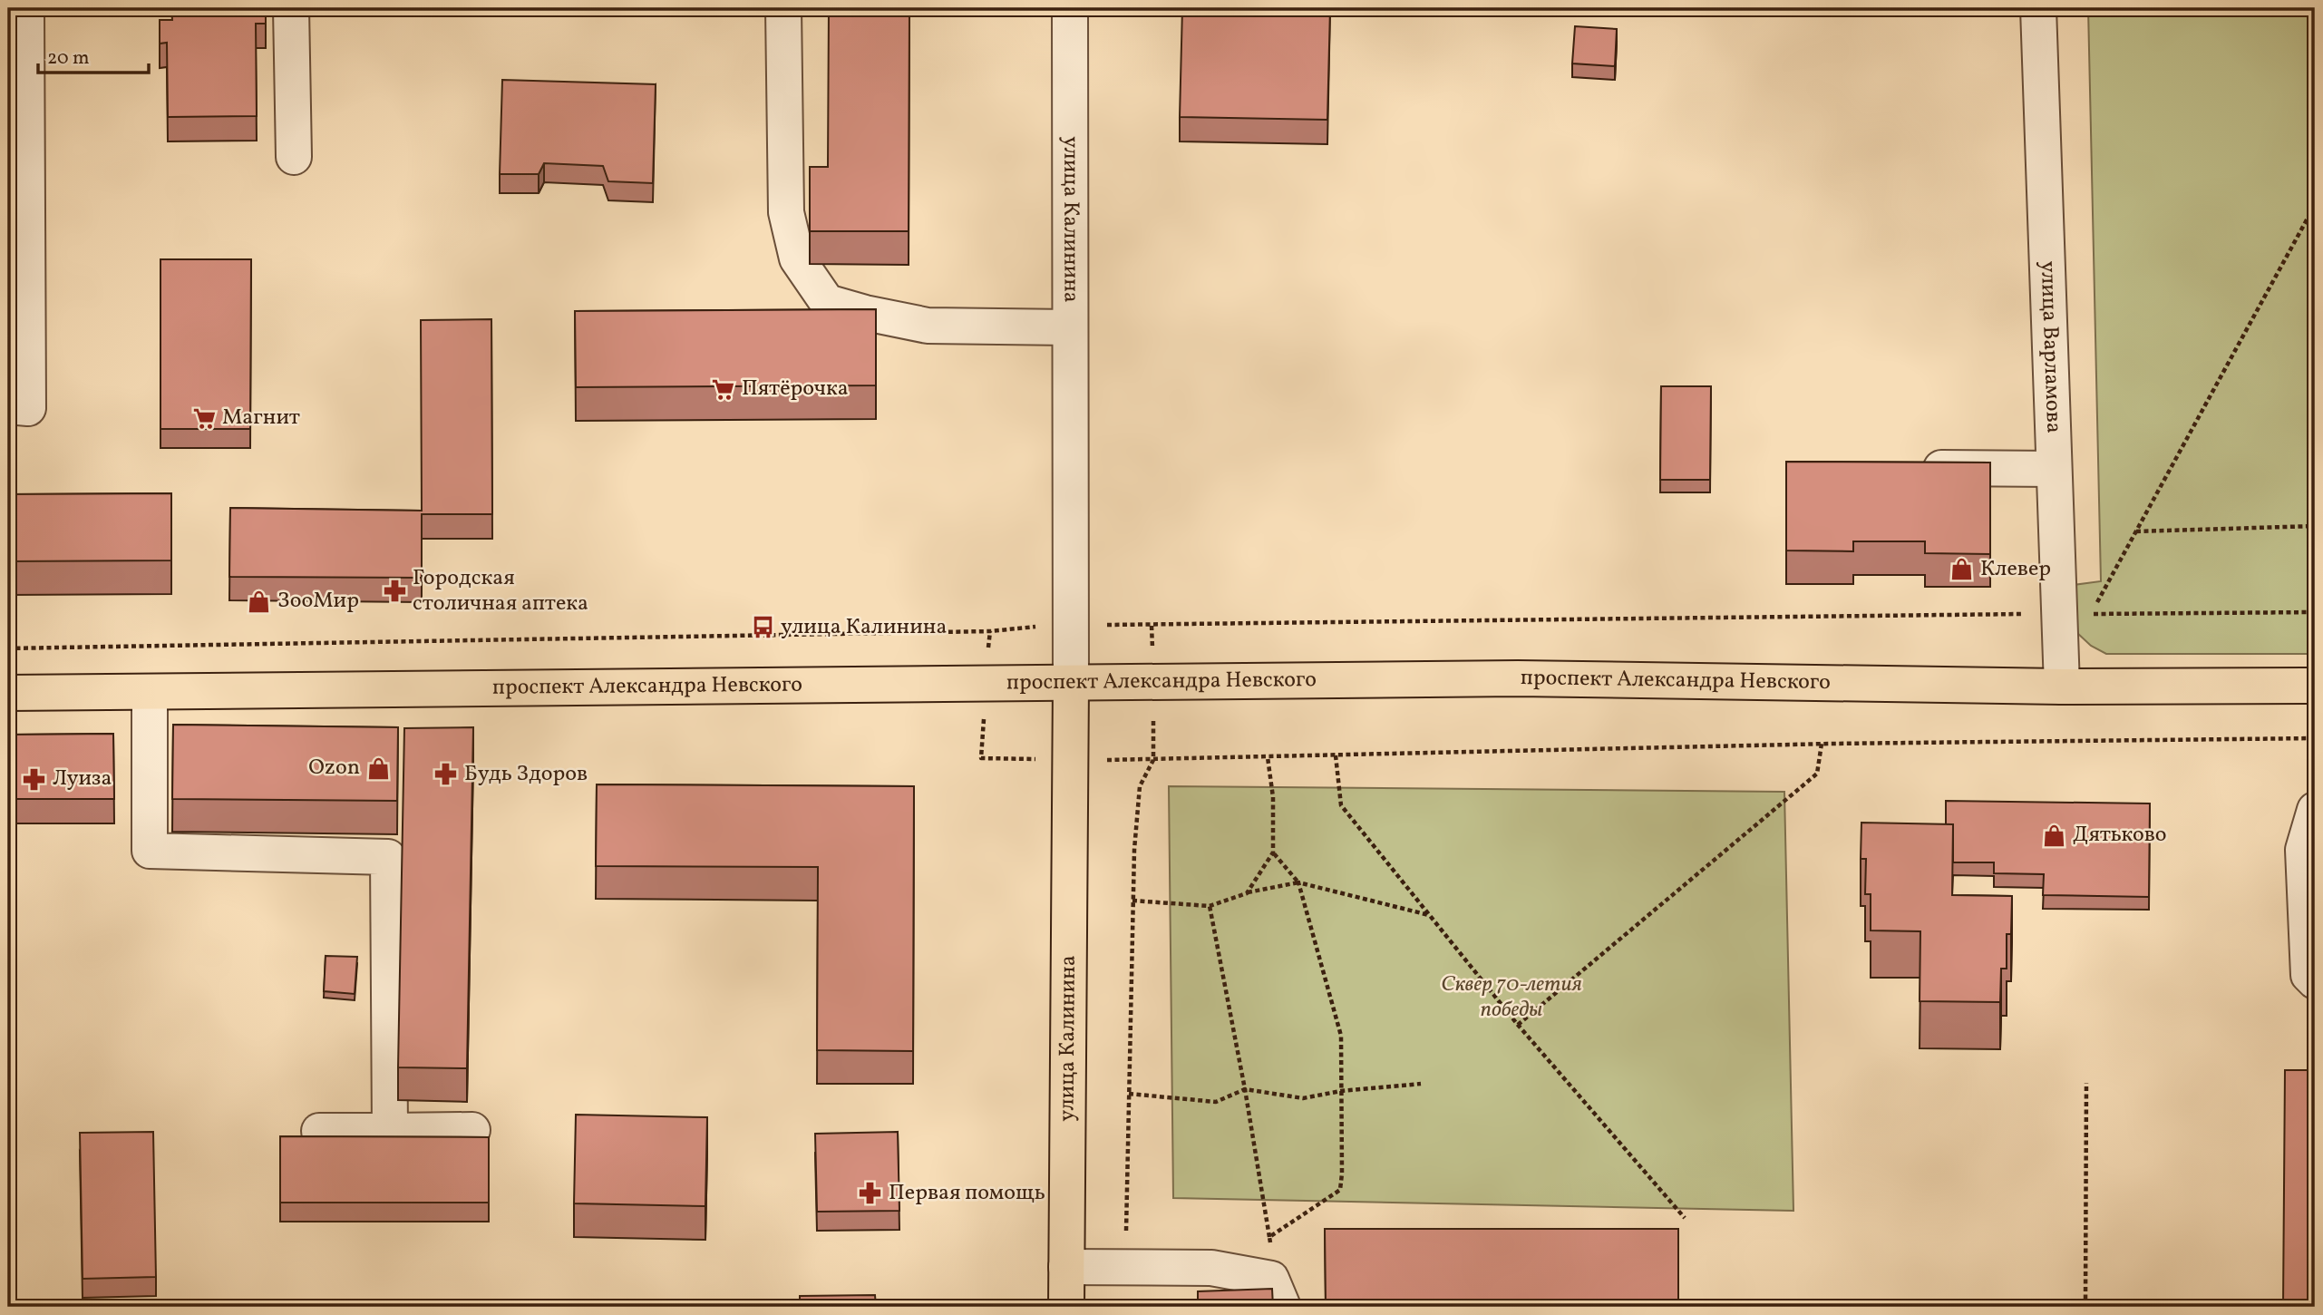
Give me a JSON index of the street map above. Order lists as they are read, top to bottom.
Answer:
{
  "streets": {
    "main road": ["улица Калинина", "проспект Александра Невского"],
    "street": ["улица Варламова"]
  },
  "crossings": [
    ["улица Калинина", "проспект Александра Невского"],
    ["улица Варламова", "проспект Александра Невского"]
  ],
  "parks": ["Сквер 70-летия победы"],
  "places": {
    "supermarket": ["Пятёрочка", "Магнит"],
    "shop": [
      "Клевер",
      "ЗооМир",
      "Ozon",
      "Дятьково"
    ],
    "pharmacy": [
      "Городская столичная аптека",
      "Будь Здоров",
      "Луиза",
      "Первая помощь"
    ],
    "bus stop": ["улица Калинина"]
  },
  "scale_bar": "20 m"
}
